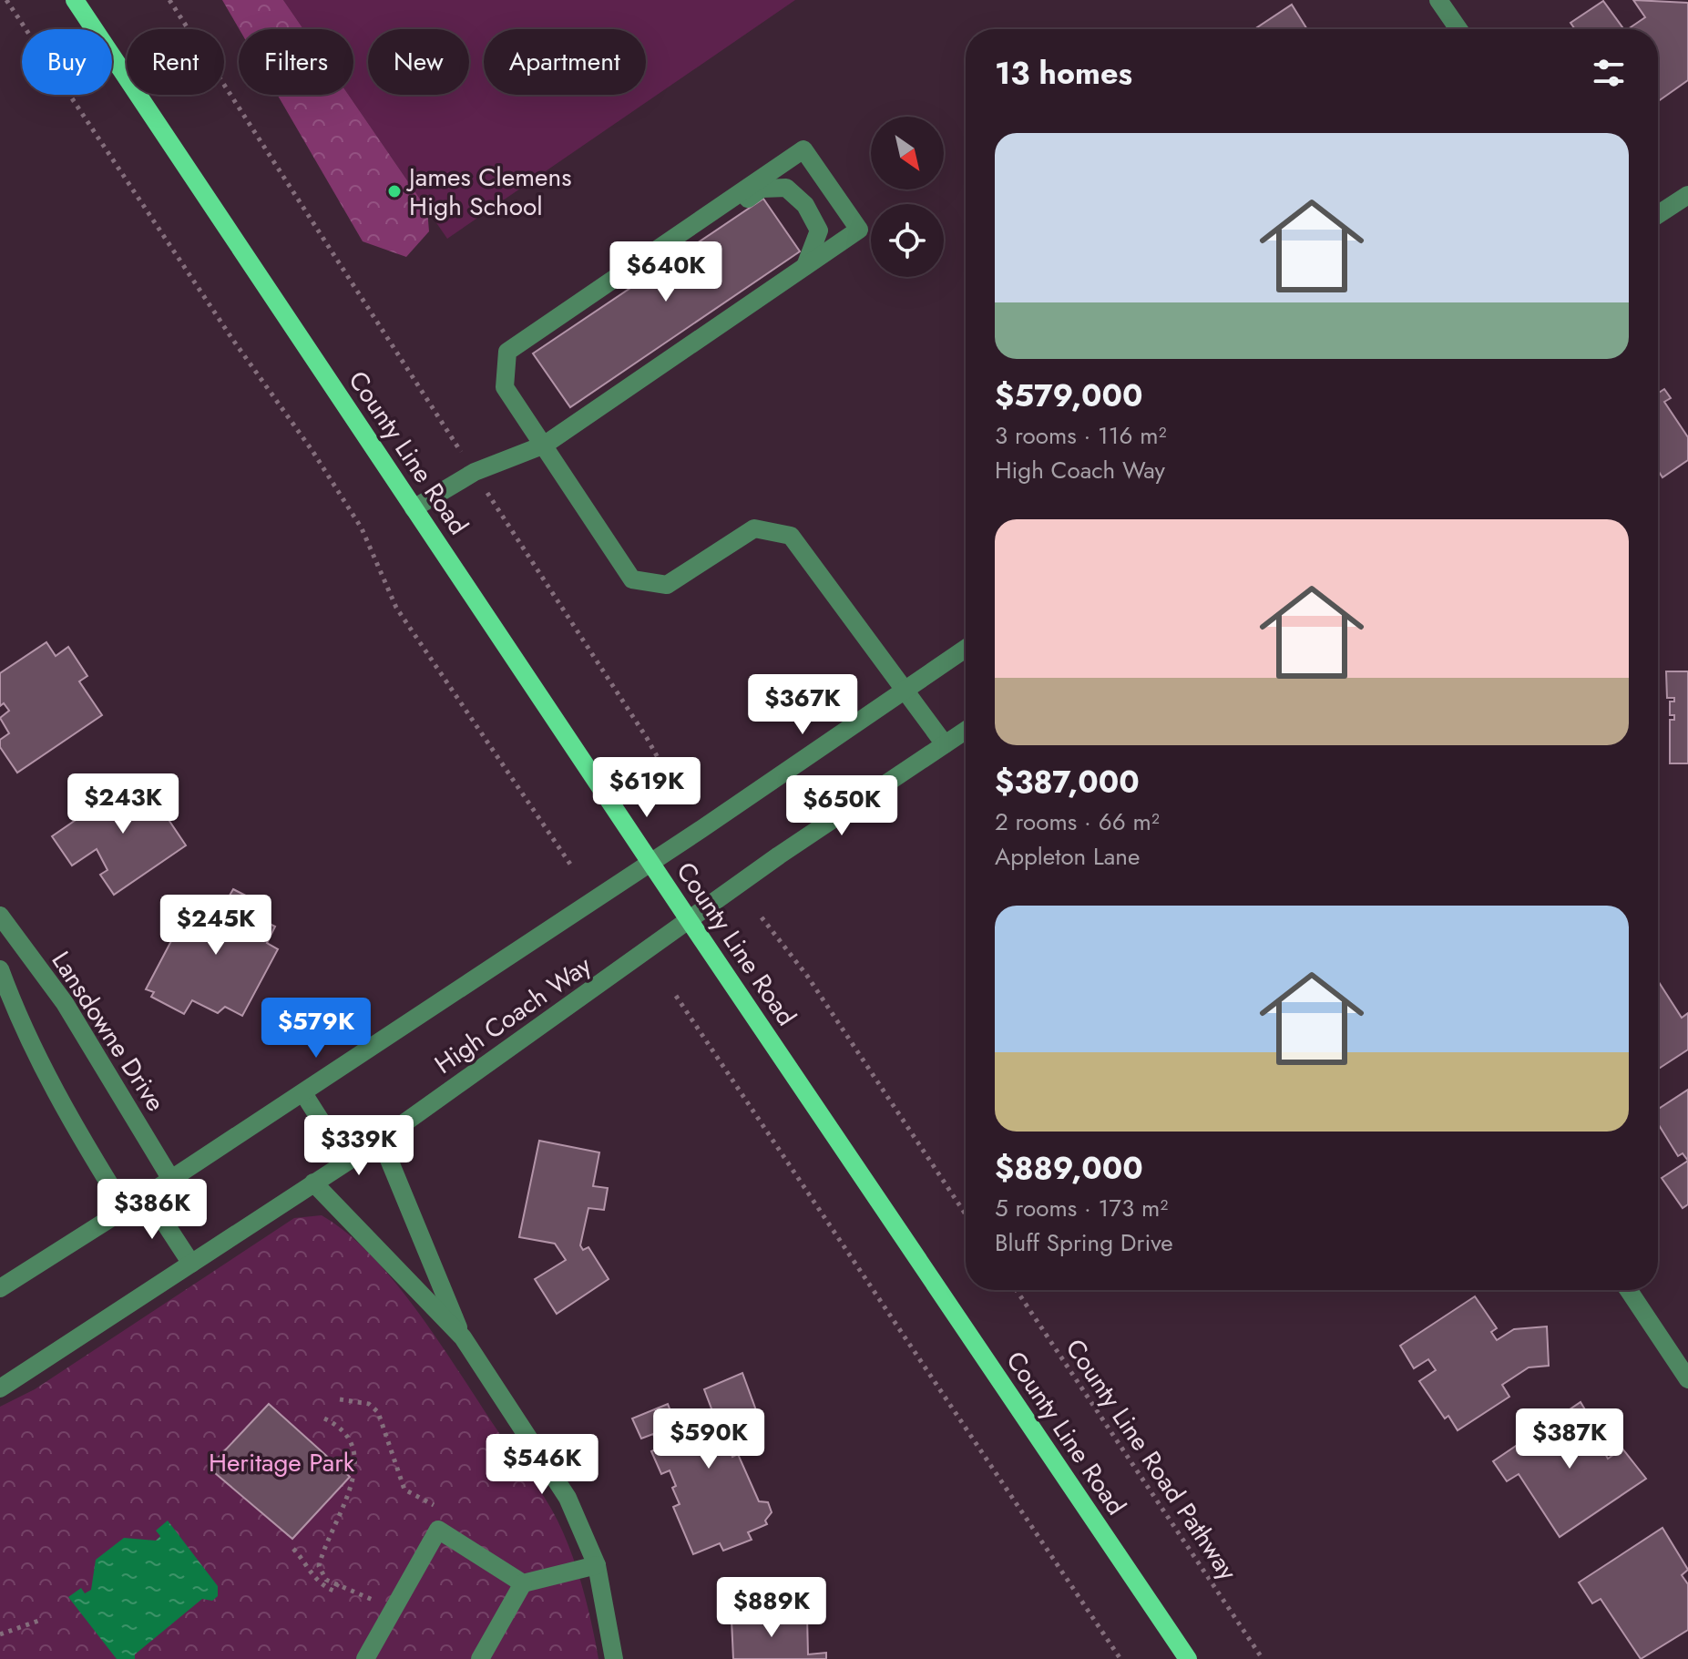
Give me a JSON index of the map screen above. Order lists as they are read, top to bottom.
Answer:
{
  "streets": {
    "main road": ["County Line Road"],
    "street": ["High Coach Way", "Lansdowne Drive"],
    "path": ["County Line Road Pathway"]
  },
  "crossings": [
    ["County Line Road", "High Coach Way"],
    ["High Coach Way", "Lansdowne Drive"]
  ],
  "parks": ["Heritage Park"],
  "places": ["James Clemens High School"],
  "north": "bottom right",
  "page": {
    "chip": [
      "Buy",
      "Rent",
      "Filters",
      "New",
      "Apartment"
    ],
    "heading": "13 homes",
    "list": [
      {
        "name": "$579,000",
        "note": "3 rooms · 116 m² · High Coach Way"
      },
      {
        "name": "$387,000",
        "note": "2 rooms · 66 m² · Appleton Lane"
      },
      {
        "name": "$889,000",
        "note": "5 rooms · 173 m² · Bluff Spring Drive"
      }
    ],
    "price": [
      "$640K",
      "$367K",
      "$619K",
      "$243K",
      "$650K",
      "$245K",
      "$579K",
      "$339K",
      "$386K",
      "$590K",
      "$387K",
      "$546K",
      "$889K"
    ]
  }
}
